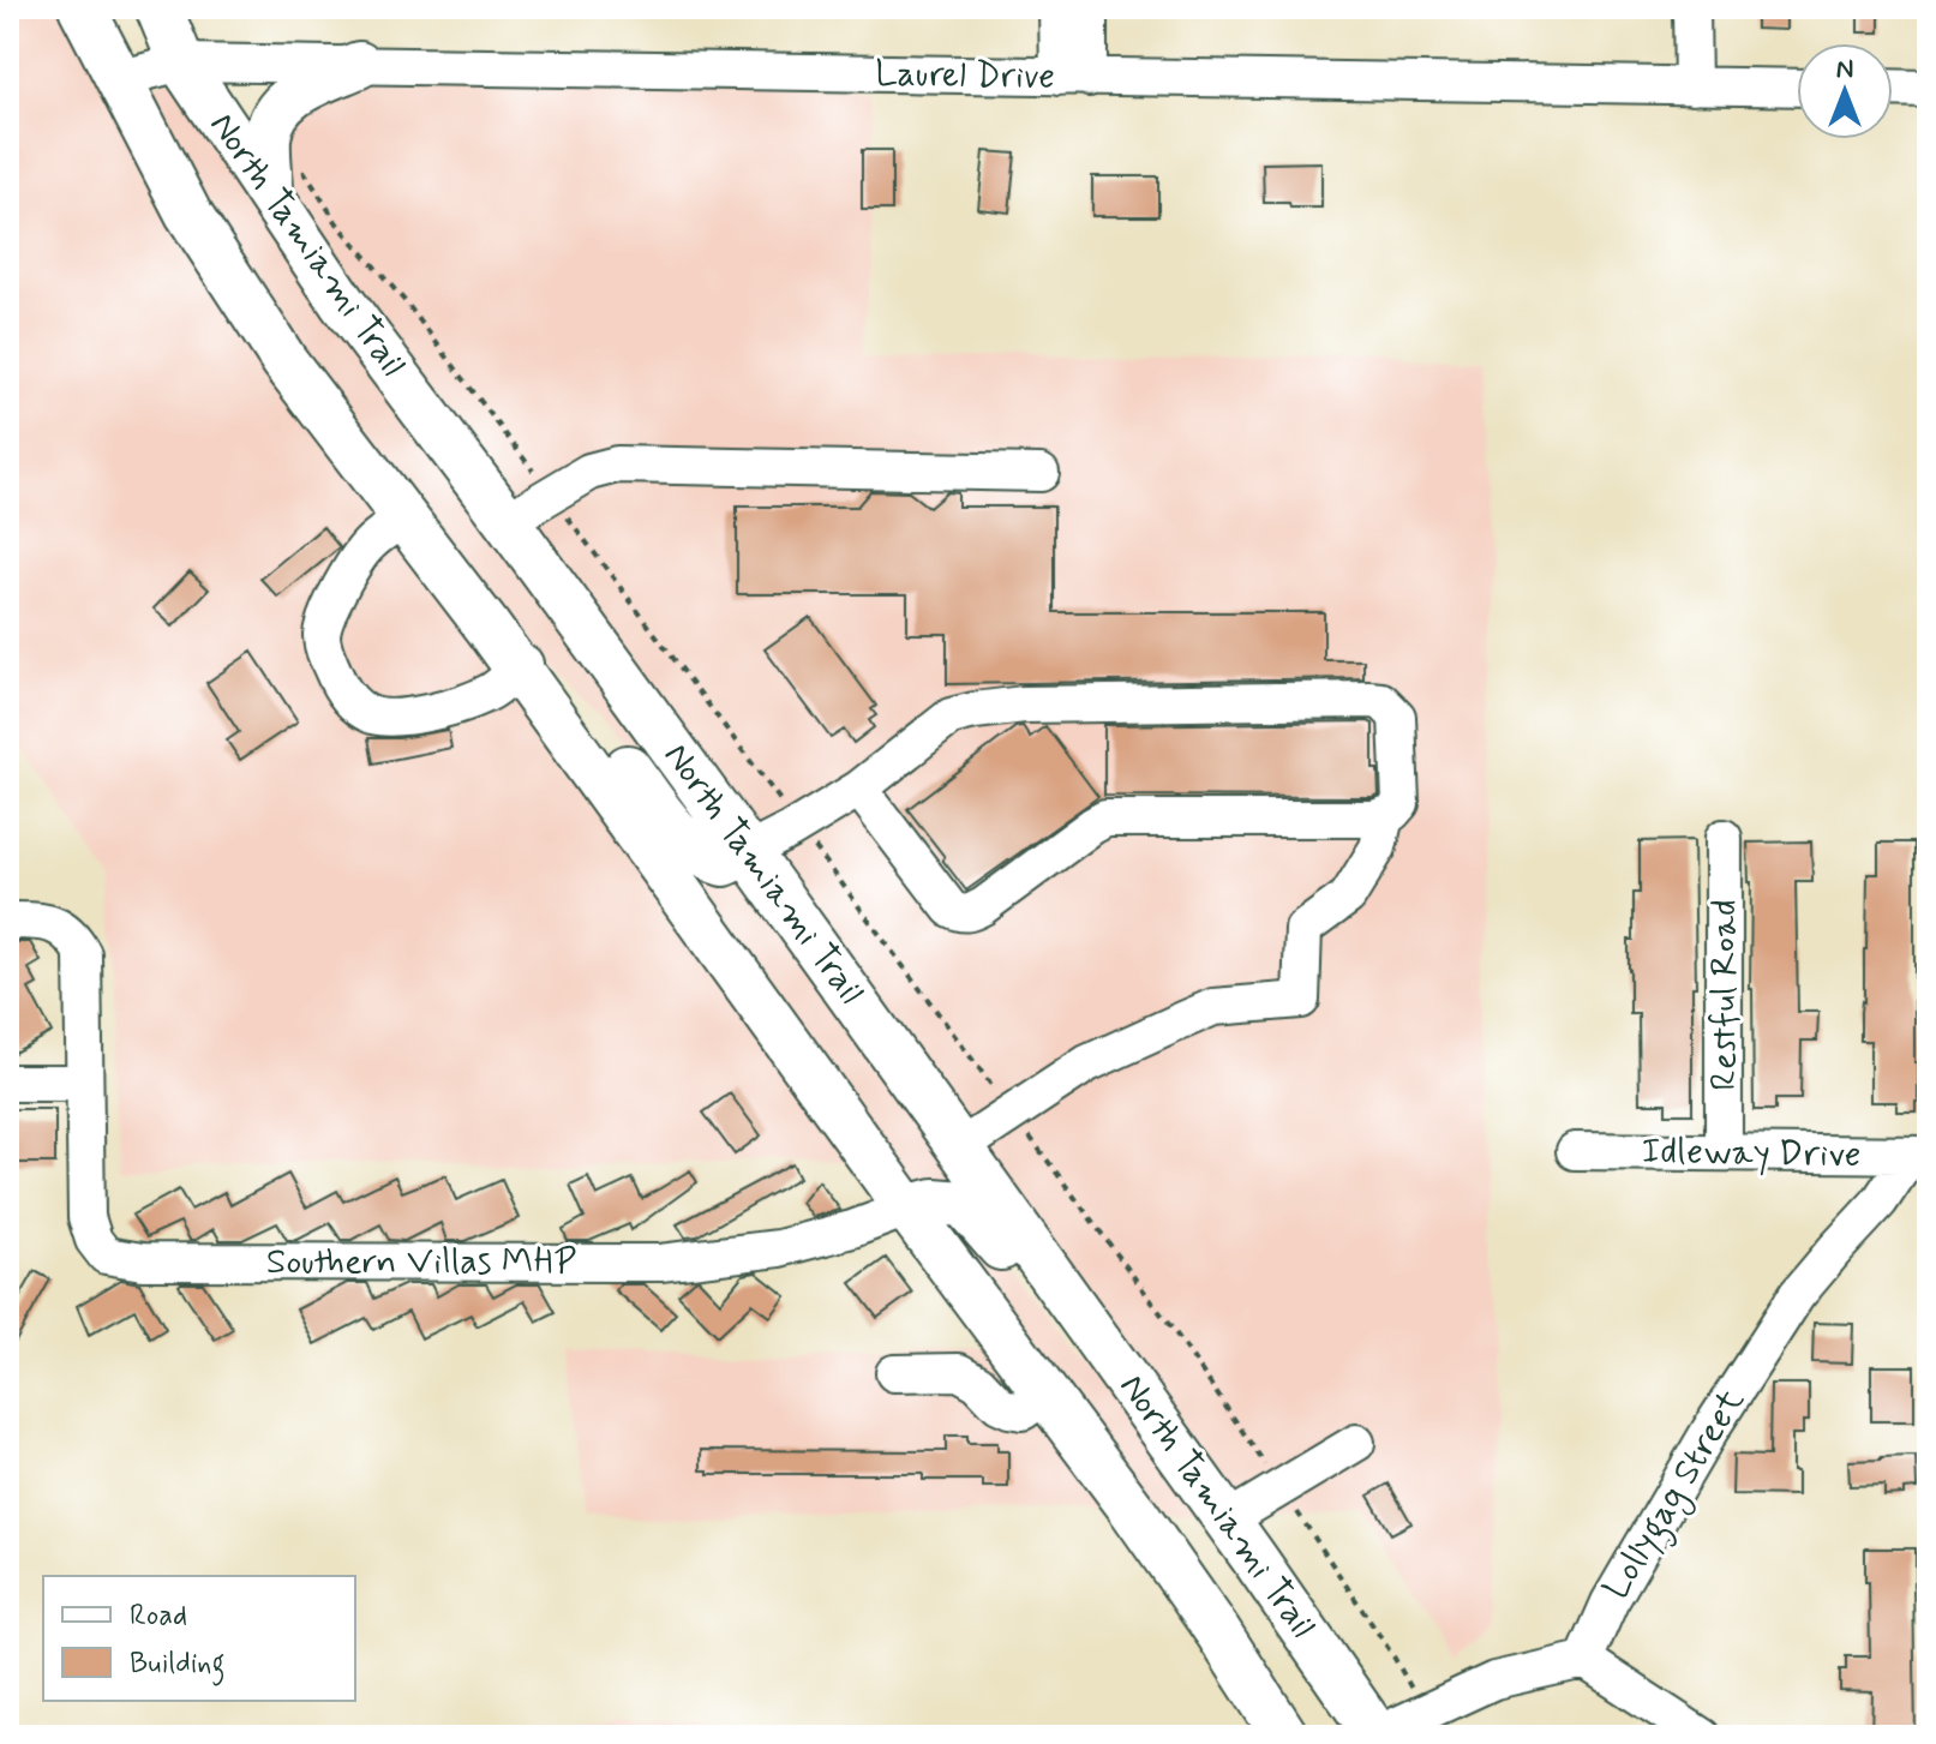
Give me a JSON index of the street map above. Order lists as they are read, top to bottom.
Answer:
{
  "streets": {
    "main road": ["North Tamiami Trail"],
    "street": [
      "Laurel Drive",
      "Restful Road",
      "Idleway Drive",
      "Southern Villas MHP",
      "Lollygag Street"
    ]
  },
  "crossings": [
    ["Laurel Drive", "North Tamiami Trail"],
    ["North Tamiami Trail", "Southern Villas MHP"],
    ["Restful Road", "Idleway Drive"],
    ["Idleway Drive", "Lollygag Street"]
  ],
  "legend": ["Road", "Building"],
  "north": "top"
}
